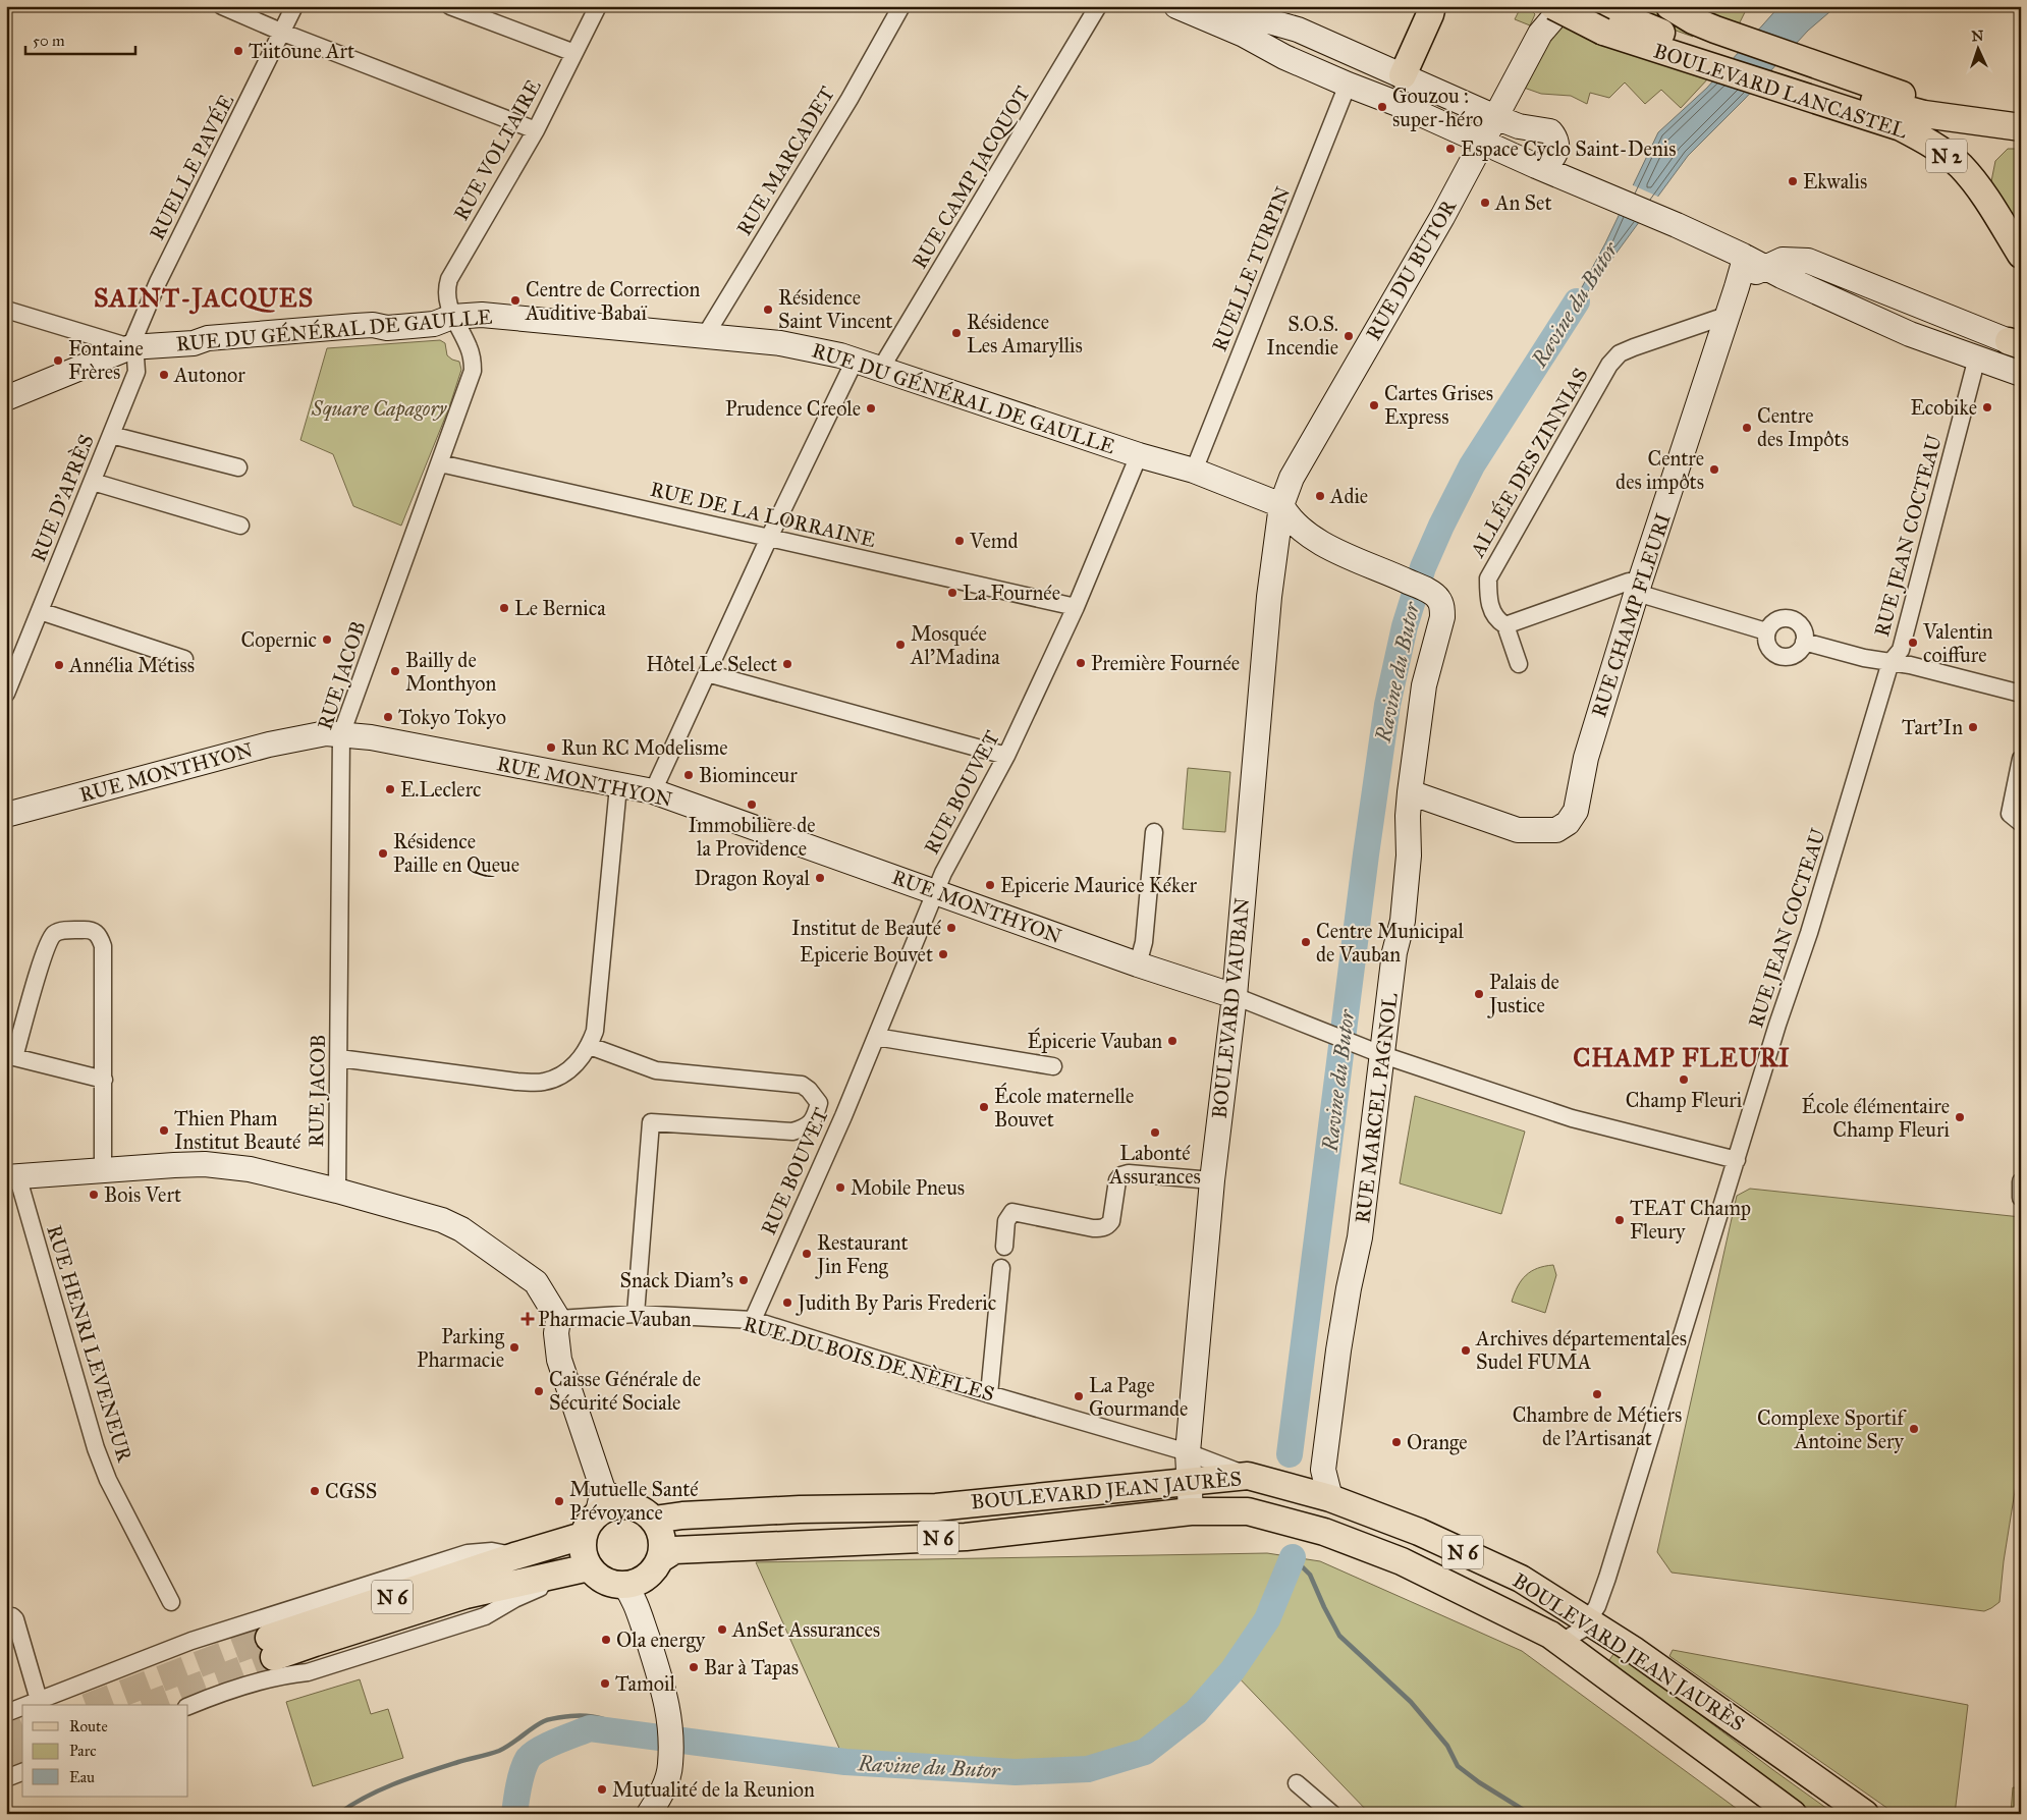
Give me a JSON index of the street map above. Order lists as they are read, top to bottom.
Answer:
{
  "streets": {
    "main road": [
      "BOULEVARD LANCASTEL",
      "N 2",
      "RUE DU BUTOR",
      "RUE DU GÉNÉRAL DE GAULLE",
      "RUE CHAMP FLEURI",
      "RUE MONTHYON",
      "BOULEVARD VAUBAN",
      "RUE MARCEL PAGNOL",
      "BOULEVARD JEAN JAURÈS",
      "N 6"
    ],
    "street": [
      "RUE VOLTAIRE",
      "RUE MARCADET",
      "RUELLE PAVÉE",
      "RUE CAMP JACQUOT",
      "RUELLE TURPIN",
      "ALLÉE DES ZINNIAS",
      "RUE D'APRÈS",
      "RUE DE LA LORRAINE",
      "RUE JEAN COCTEAU",
      "RUE JACOB",
      "RUE BOUVET",
      "RUE HENRI LEVENEUR",
      "RUE DU BOIS DE NÈFLES"
    ]
  },
  "crossings": [
    ["RUE VOLTAIRE", "RUE DU GÉNÉRAL DE GAULLE"],
    ["RUE VOLTAIRE", "RUE JACOB"],
    ["RUE MARCADET", "RUE DU GÉNÉRAL DE GAULLE"],
    ["RUELLE PAVÉE", "RUE DU GÉNÉRAL DE GAULLE"],
    ["RUELLE PAVÉE", "RUE D'APRÈS"],
    ["RUE CAMP JACQUOT", "RUE DU GÉNÉRAL DE GAULLE"],
    ["RUELLE TURPIN", "RUE DU GÉNÉRAL DE GAULLE"],
    ["RUE DU BUTOR", "RUE DU GÉNÉRAL DE GAULLE"],
    ["RUE DU BUTOR", "BOULEVARD VAUBAN"],
    ["RUE DU GÉNÉRAL DE GAULLE", "RUE D'APRÈS"],
    ["RUE DU GÉNÉRAL DE GAULLE", "RUE JACOB"],
    ["RUE DU GÉNÉRAL DE GAULLE", "RUE BOUVET"],
    ["RUE DU GÉNÉRAL DE GAULLE", "BOULEVARD VAUBAN"],
    ["RUE DU GÉNÉRAL DE GAULLE", "RUE MARCEL PAGNOL"],
    ["ALLÉE DES ZINNIAS", "RUE CHAMP FLEURI"],
    ["RUE DE LA LORRAINE", "RUE JACOB"],
    ["RUE DE LA LORRAINE", "RUE BOUVET"],
    ["RUE JEAN COCTEAU", "BOULEVARD JEAN JAURÈS"],
    ["RUE CHAMP FLEURI", "RUE MARCEL PAGNOL"],
    ["RUE JACOB", "RUE MONTHYON"],
    ["RUE MONTHYON", "RUE BOUVET"],
    ["RUE MONTHYON", "BOULEVARD VAUBAN"],
    ["RUE BOUVET", "RUE DU BOIS DE NÈFLES"],
    ["BOULEVARD VAUBAN", "RUE DU BOIS DE NÈFLES"],
    ["BOULEVARD VAUBAN", "BOULEVARD JEAN JAURÈS"],
    ["RUE MARCEL PAGNOL", "BOULEVARD JEAN JAURÈS"],
    ["RUE DU BOIS DE NÈFLES", "BOULEVARD JEAN JAURÈS"],
    ["BOULEVARD JEAN JAURÈS", "N 6"]
  ],
  "districts": ["SAINT-JACQUES", "CHAMP FLEURI"],
  "water": ["Ravine du Butor"],
  "parks": ["Square Capagory"],
  "places": {
    "other": [
      "Tiitoune Art",
      "Gouzou : super-héro",
      "Espace Cyclo Saint-Denis",
      "Ekwalis",
      "An Set",
      "Centre de Correction Auditive Babaï",
      "Résidence Saint Vincent",
      "Résidence Les Amaryllis",
      "S.O.S. Incendie",
      "Fontaine Frères",
      "Autonor",
      "Cartes Grises Express",
      "Ecobike",
      "Prudence Creole",
      "Centre des Impôts",
      "Centre des impôts",
      "Adie",
      "Vemd",
      "La Fournée",
      "Le Bernica",
      "Copernic",
      "Valentin coiffure",
      "Mosquée Al'Madina",
      "Première Fournée",
      "Hôtel Le Select",
      "Annélia Métiss",
      "Bailly de Monthyon",
      "Tokyo Tokyo",
      "Tart'In",
      "Run RC Modelisme",
      "Biominceur",
      "E.Leclerc",
      "Immobiliere de la Providence",
      "Résidence Paille en Queue",
      "Dragon Royal",
      "Epicerie Maurice Kéker",
      "Institut de Beauté",
      "Centre Municipal de Vauban",
      "Epicerie Bouvet",
      "Palais de Justice",
      "Épicerie Vauban",
      "Champ Fleuri",
      "École maternelle Bouvet",
      "École élémentaire Champ Fleuri",
      "Thien Pham Institut Beauté",
      "Labonté Assurances",
      "Mobile Pneus",
      "Bois Vert",
      "TEAT Champ Fleury",
      "Restaurant Jin Feng",
      "Snack Diam's",
      "Judith By Paris Frederic",
      "Parking Pharmacie",
      "Archives départementales Sudel FUMA",
      "Caisse Générale de Sécurité Sociale",
      "Chambre de Métiers de l'Artisanat",
      "La Page Gourmande",
      "Complexe Sportif Antoine Sery",
      "Orange",
      "CGSS",
      "Mutuelle Santé Prévoyance",
      "AnSet Assurances",
      "Ola energy",
      "Bar à Tapas",
      "Tamoil",
      "Mutualité de la Reunion"
    ],
    "health": ["Pharmacie Vauban"]
  },
  "legend": ["Route", "Parc", "Eau"],
  "scale_bar": "50 m",
  "north": "top"
}
